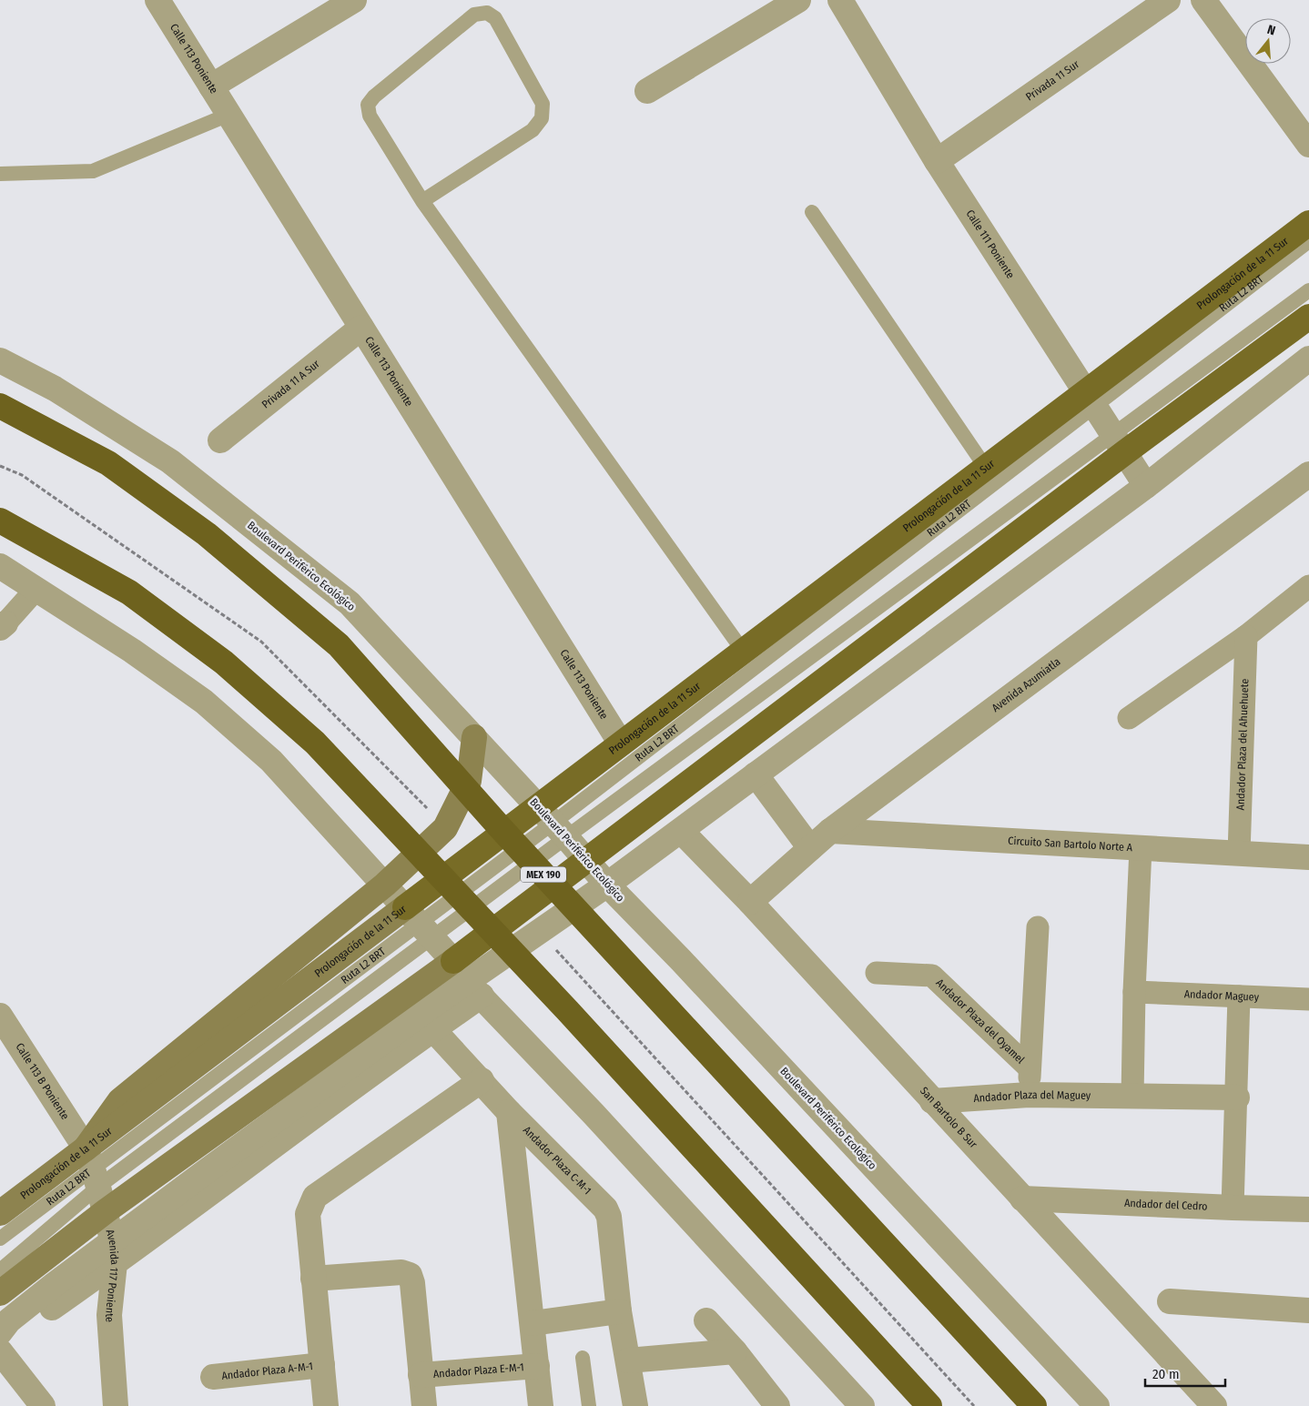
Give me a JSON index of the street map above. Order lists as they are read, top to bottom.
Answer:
{
  "streets": {
    "highway": ["MEX 190"],
    "main road": ["Prolongación de la 11 Sur"],
    "street": [
      "Calle 113 Poniente",
      "Privada 11 Sur",
      "Calle 111 Poniente",
      "Privada 11 A Sur",
      "Boulevard Periférico Ecológico",
      "Avenida Azumiatla",
      "Andador Plaza del Ahuehuete",
      "Circuito San Bartolo Norte A",
      "Andador Maguey",
      "Andador Plaza del Oyamel",
      "Calle 113 B Poniente",
      "Andador Plaza del Maguey",
      "San Bartolo B Sur",
      "Andador Plaza C-M-1",
      "Andador del Cedro",
      "Avenida 117 Poniente",
      "Andador Plaza A-M-1",
      "Andador Plaza E-M-1"
    ],
    "lane": ["Ruta L2 BRT"]
  },
  "crossings": [
    ["Calle 113 Poniente", "Prolongación de la 11 Sur"],
    ["Calle 113 Poniente", "Privada 11 A Sur"],
    ["Privada 11 Sur", "Calle 111 Poniente"],
    ["Calle 111 Poniente", "Prolongación de la 11 Sur"],
    ["Calle 111 Poniente", "Ruta L2 BRT"],
    ["Prolongación de la 11 Sur", "Ruta L2 BRT"],
    ["Prolongación de la 11 Sur", "Boulevard Periférico Ecológico"],
    ["Prolongación de la 11 Sur", "Calle 113 B Poniente"],
    ["Prolongación de la 11 Sur", "Avenida 117 Poniente"],
    ["Ruta L2 BRT", "Boulevard Periférico Ecológico"],
    ["Ruta L2 BRT", "Calle 113 B Poniente"],
    ["Ruta L2 BRT", "Avenida 117 Poniente"],
    ["Avenida Azumiatla", "Circuito San Bartolo Norte A"],
    ["Avenida Azumiatla", "San Bartolo B Sur"],
    ["Andador Plaza del Ahuehuete", "Circuito San Bartolo Norte A"],
    ["Calle 113 B Poniente", "Avenida 117 Poniente"],
    ["Andador Plaza del Maguey", "San Bartolo B Sur"],
    ["San Bartolo B Sur", "Andador del Cedro"]
  ],
  "scale_bar": "20 m",
  "north": "top"
}
